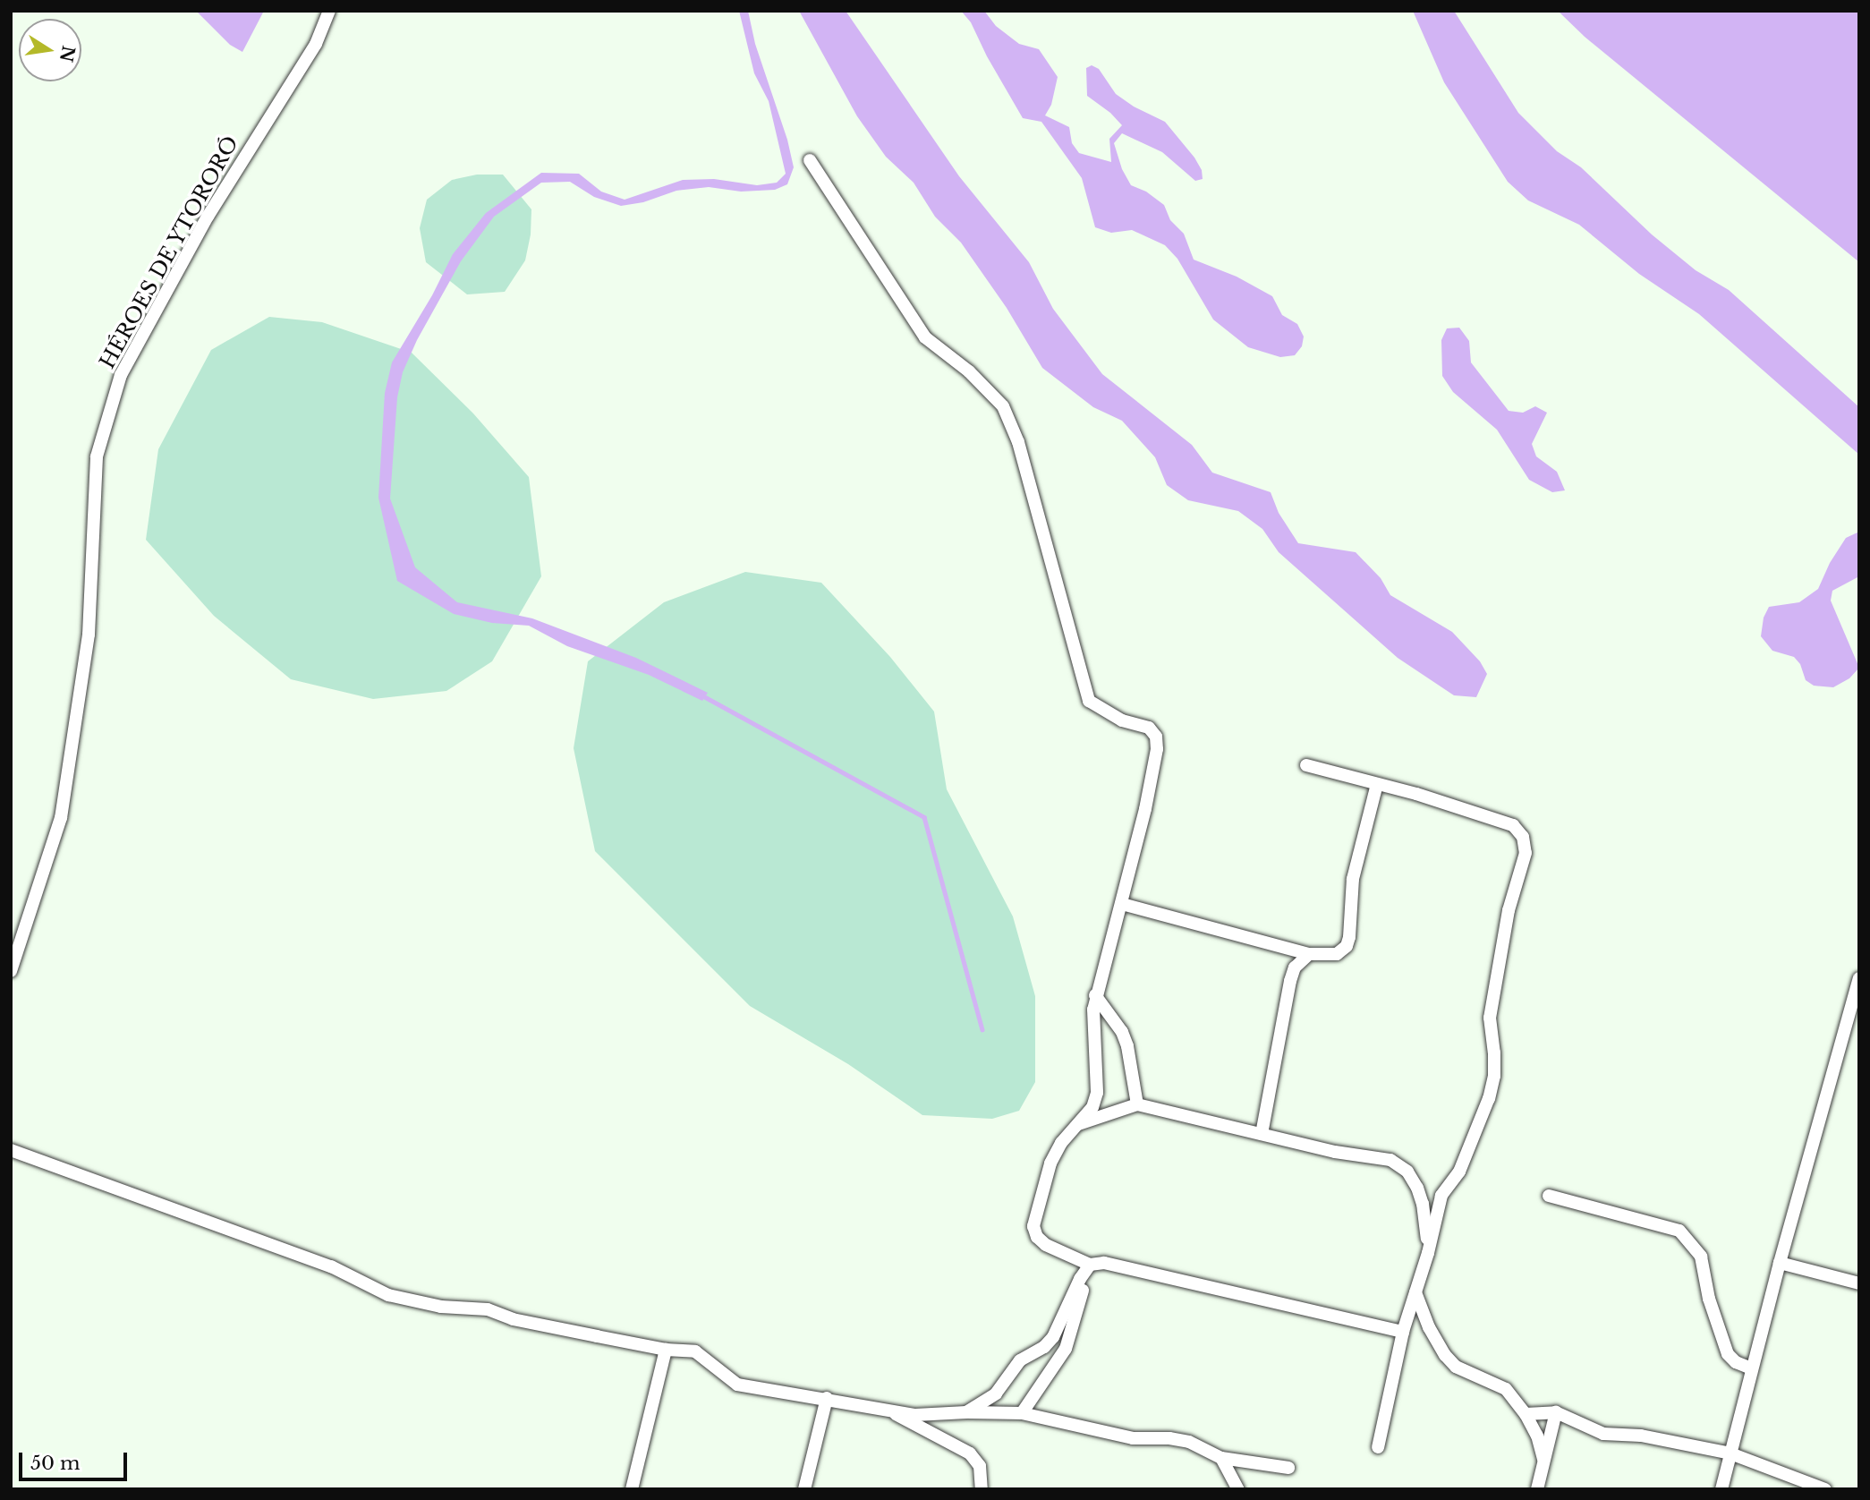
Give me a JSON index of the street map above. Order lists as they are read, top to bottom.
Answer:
{
  "streets": {
    "street": ["HÉROES DE YTORORÓ"]
  },
  "scale_bar": "50 m",
  "north": "right"
}
